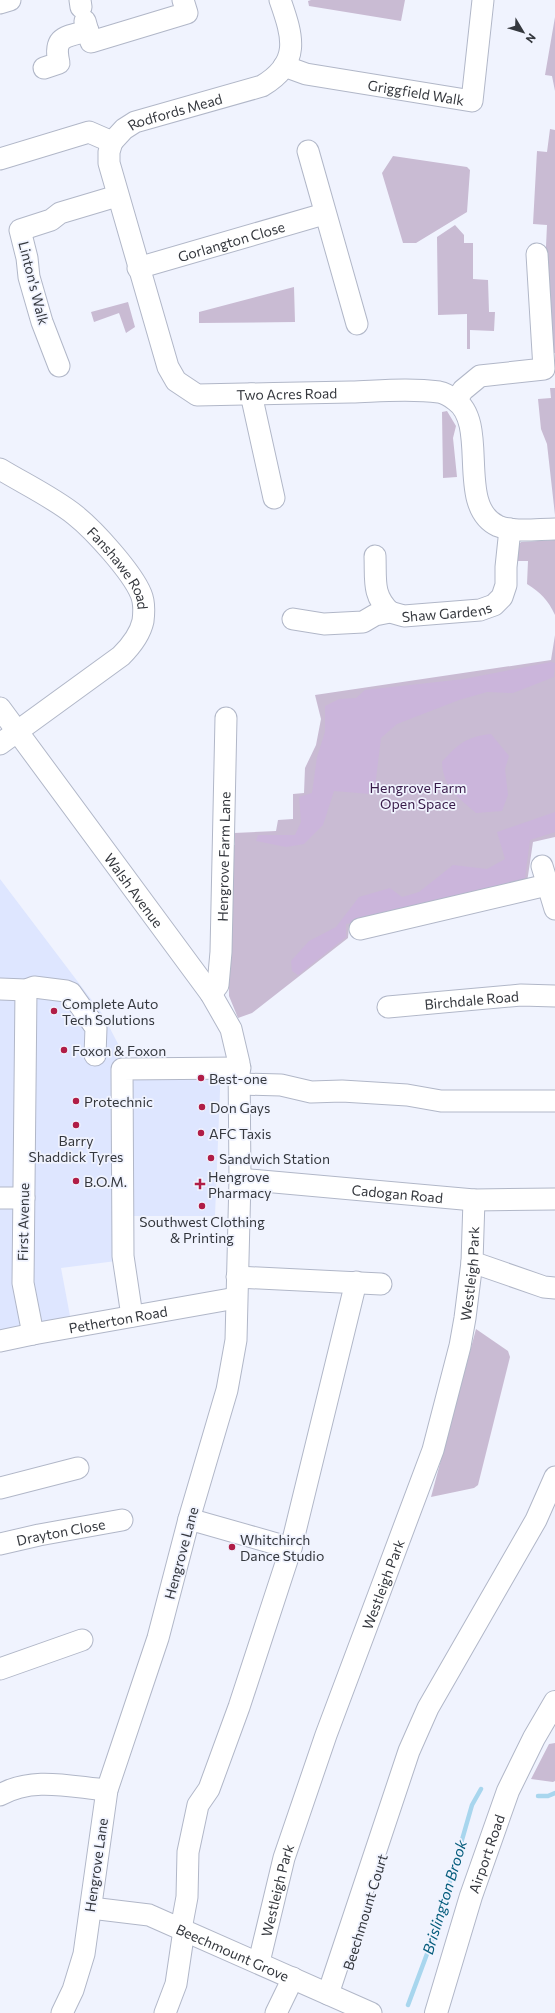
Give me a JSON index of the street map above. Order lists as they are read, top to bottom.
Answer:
{
  "streets": {
    "highway": ["Airport Road"],
    "street": [
      "Griggfield Walk",
      "Rodfords Mead",
      "Gorlangton Close",
      "Linton's Walk",
      "Two Acres Road",
      "Fanshawe Road",
      "Shaw Gardens",
      "Hengrove Farm Lane",
      "Walsh Avenue",
      "Birchdale Road",
      "Cadogan Road",
      "First Avenue",
      "Westleigh Park",
      "Petherton Road",
      "Drayton Close",
      "Hengrove Lane",
      "Beechmount Court",
      "Beechmount Grove"
    ]
  },
  "crossings": [
    ["Griggfield Walk", "Rodfords Mead"],
    ["Rodfords Mead", "Two Acres Road"],
    ["Gorlangton Close", "Two Acres Road"],
    ["Linton's Walk", "Two Acres Road"],
    ["Fanshawe Road", "Walsh Avenue"],
    ["Hengrove Farm Lane", "Walsh Avenue"],
    ["Walsh Avenue", "Hengrove Lane"],
    ["Cadogan Road", "Westleigh Park"],
    ["Cadogan Road", "Hengrove Lane"],
    ["First Avenue", "Petherton Road"],
    ["Westleigh Park", "Beechmount Grove"],
    ["Petherton Road", "Hengrove Lane"],
    ["Hengrove Lane", "Beechmount Grove"],
    ["Beechmount Court", "Beechmount Grove"]
  ],
  "water": ["Brislington Brook"],
  "parks": ["Hengrove Farm Open Space"],
  "places": {
    "other": [
      "Complete Auto Tech Solutions",
      "Foxon & Foxon",
      "Best-one",
      "Protechnic",
      "Don Gays",
      "Barry Shaddick Tyres",
      "AFC Taxis",
      "Sandwich Station",
      "B.O.M.",
      "Southwest Clothing & Printing",
      "Whitchirch Dance Studio"
    ],
    "health": ["Hengrove Pharmacy"]
  },
  "north": "bottom right"
}
